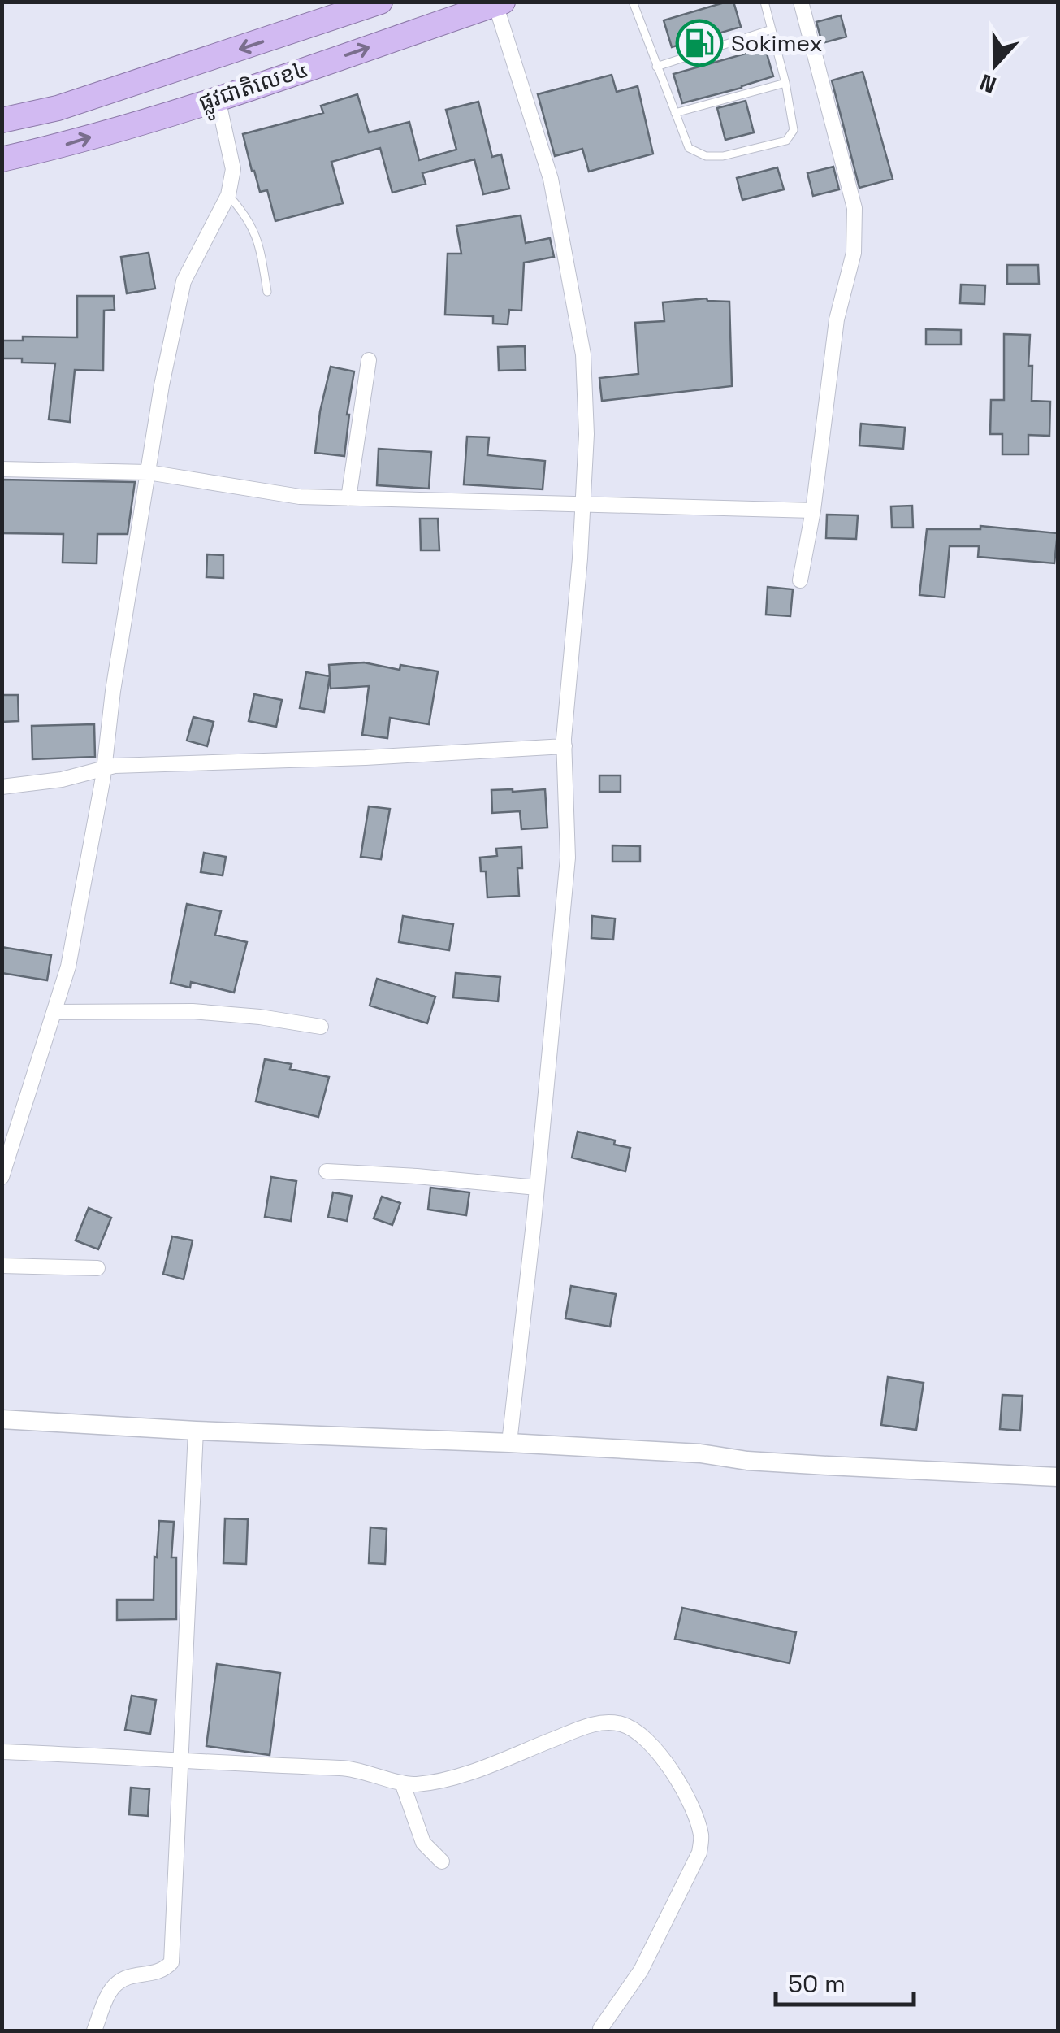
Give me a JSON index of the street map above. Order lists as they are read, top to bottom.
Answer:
{
  "streets": {
    "highway": ["ផ្លូវជាតិលេខ៤"]
  },
  "places": {
    "fuel station": ["Sokimex"]
  },
  "scale_bar": "50 m",
  "north": "bottom"
}
